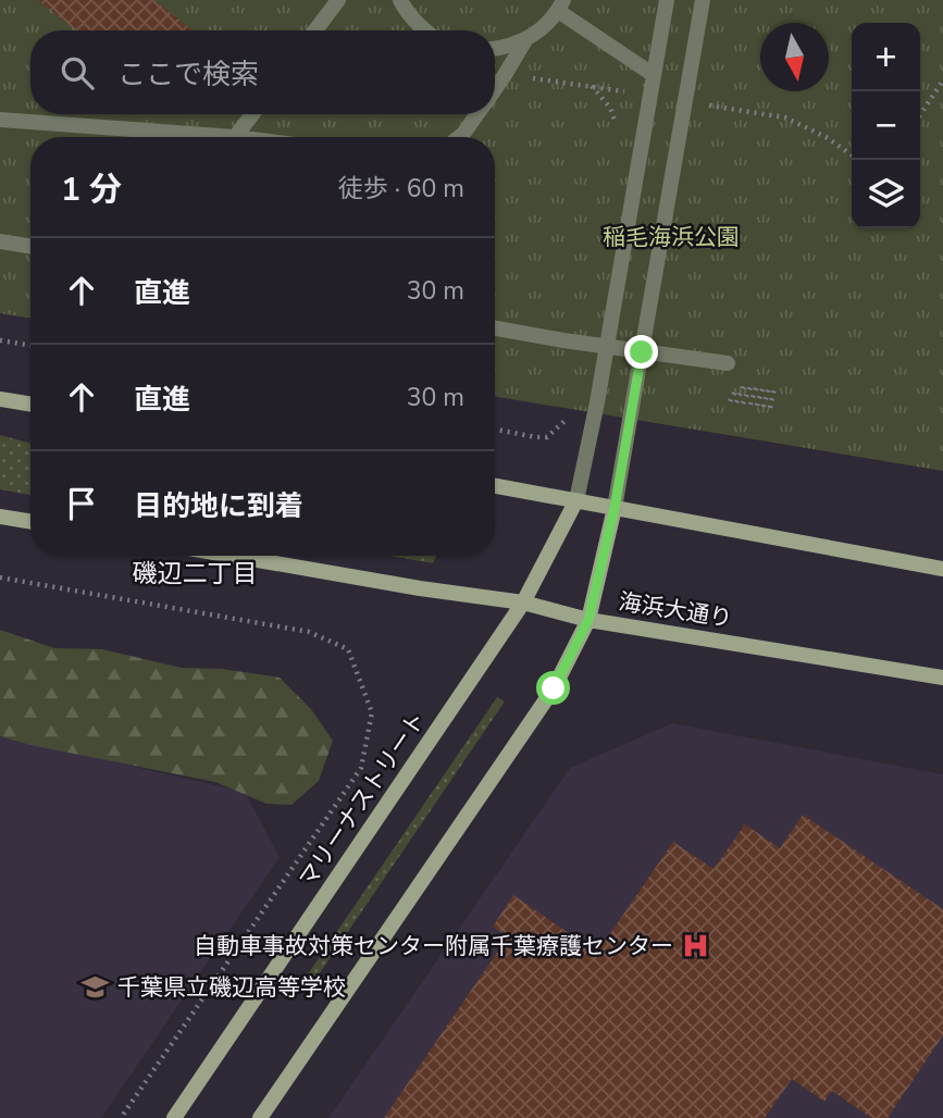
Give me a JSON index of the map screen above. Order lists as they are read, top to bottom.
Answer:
{
  "streets": {
    "street": ["海浜大通り", "マリーナストリート"]
  },
  "crossings": [
    ["海浜大通り", "マリーナストリート"]
  ],
  "districts": ["磯辺二丁目"],
  "parks": ["稲毛海浜公園"],
  "places": {
    "hospital": ["自動車事故対策センター附属千葉療護センター"],
    "school or university": ["千葉県立磯辺高等学校"]
  },
  "north": "bottom",
  "page": {
    "map_buttons": ["+", "−"],
    "search": "ここで検索",
    "heading": ["1 分", "徒歩 · 60 m"],
    "list": [
      ["直進", "30 m"],
      ["直進", "30 m"],
      "目的地に到着"
    ]
  }
}
